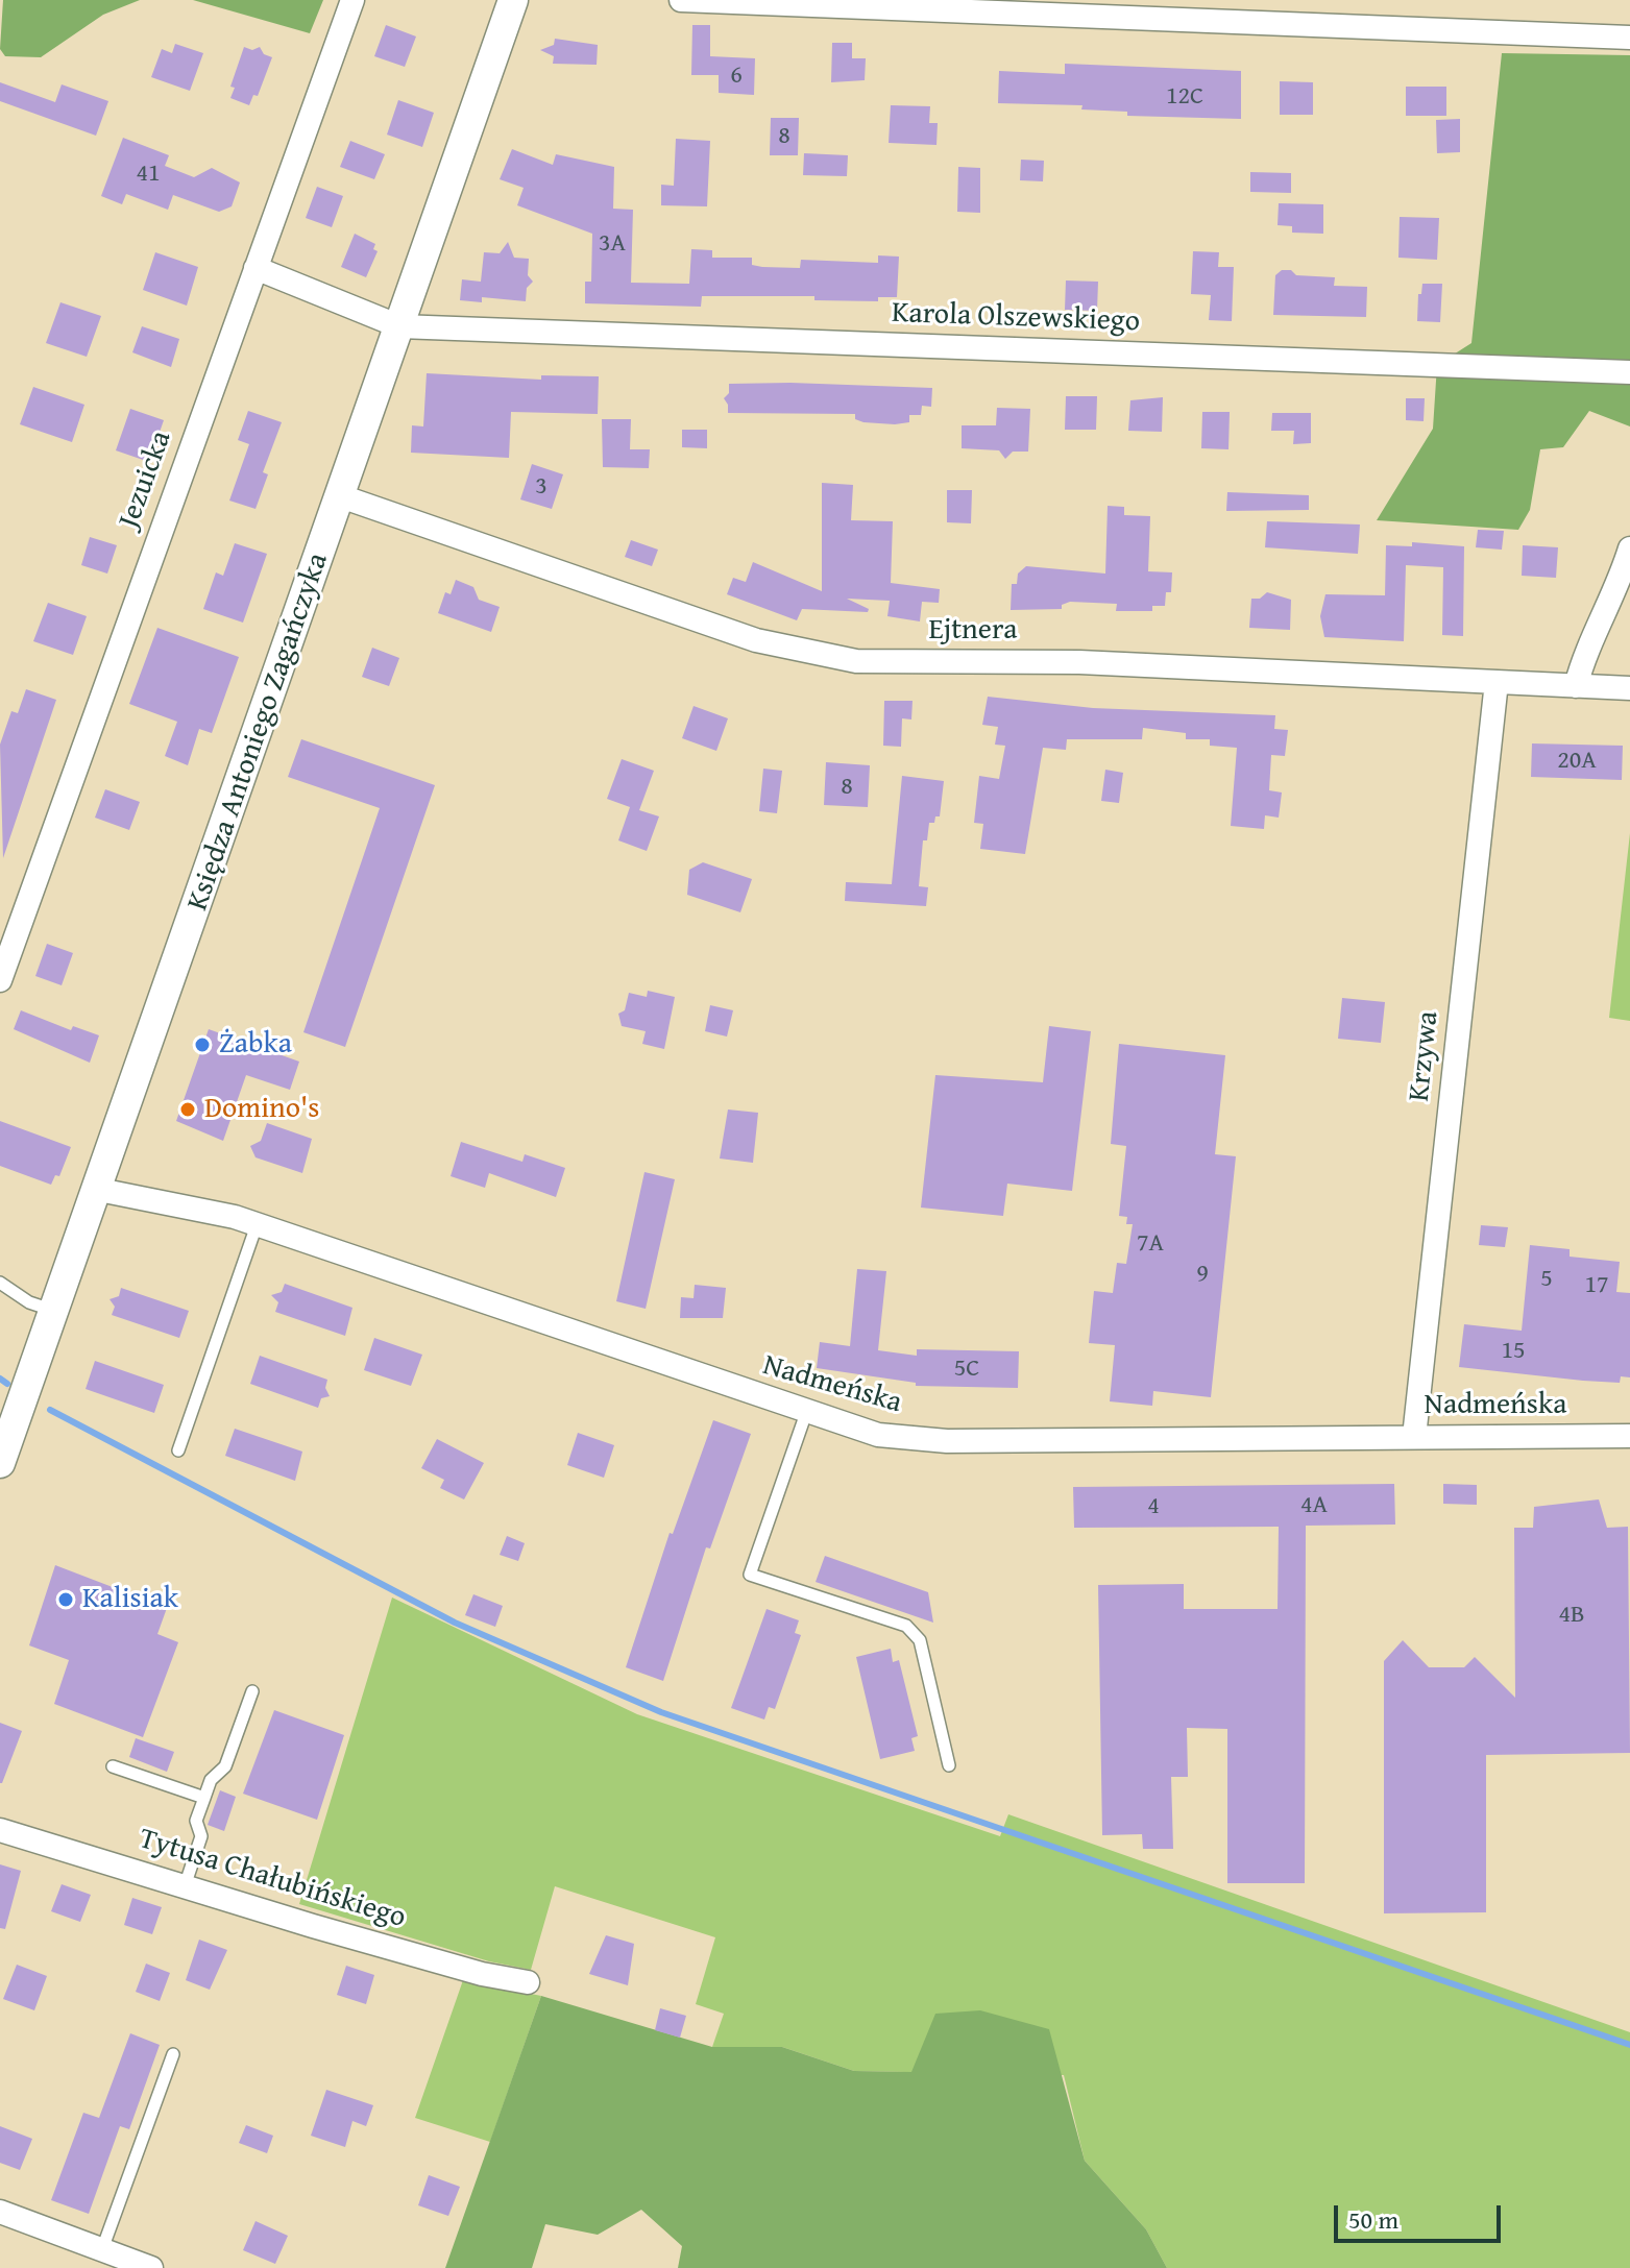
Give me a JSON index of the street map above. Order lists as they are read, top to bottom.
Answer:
{
  "streets": {
    "street": [
      "Karola Olszewskiego",
      "Jezuicka",
      "Ejtnera",
      "Księdza Antoniego Zagańczyka",
      "Krzywa",
      "Nadmeńska",
      "Tytusa Chałubińskiego"
    ]
  },
  "crossings": [
    ["Karola Olszewskiego", "Jezuicka"],
    ["Karola Olszewskiego", "Księdza Antoniego Zagańczyka"],
    ["Ejtnera", "Księdza Antoniego Zagańczyka"],
    ["Ejtnera", "Krzywa"],
    ["Księdza Antoniego Zagańczyka", "Nadmeńska"],
    ["Krzywa", "Nadmeńska"]
  ],
  "places": ["Żabka", "Domino's", "Kalisiak"],
  "house_numbers": [
    "6",
    "12C",
    "8",
    "41",
    "3A",
    "3",
    "20A",
    "8",
    "7A",
    "9",
    "5",
    "17",
    "15",
    "5C",
    "4A",
    "4",
    "4B"
  ],
  "scale_bar": "50 m"
}
